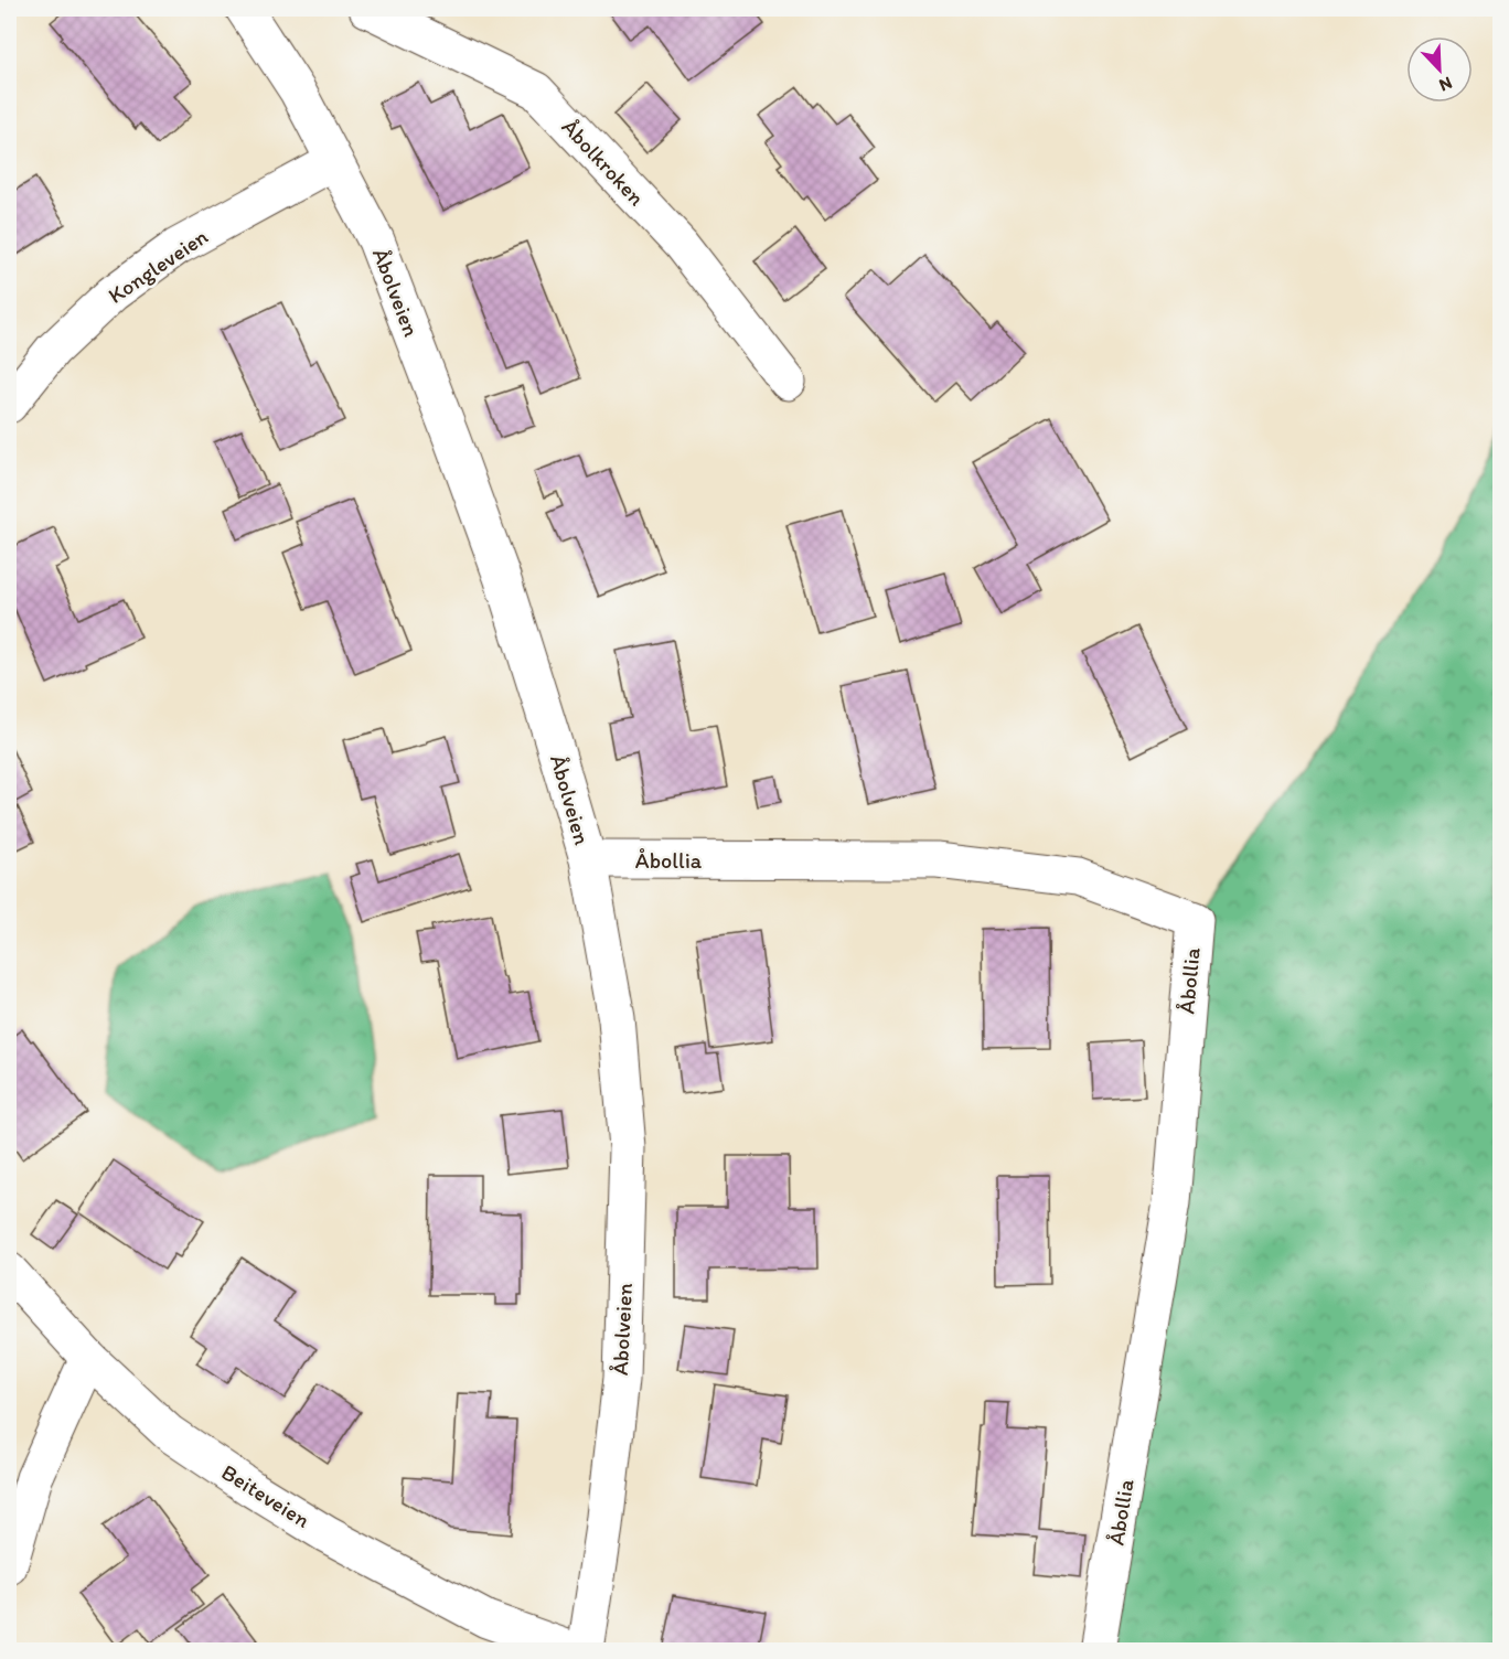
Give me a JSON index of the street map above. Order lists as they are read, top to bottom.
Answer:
{
  "streets": {
    "street": [
      "Åbolkroken",
      "Kongleveien",
      "Åbolveien",
      "Åbollia",
      "Beiteveien"
    ]
  },
  "crossings": [
    ["Kongleveien", "Åbolveien"],
    ["Åbolveien", "Åbollia"]
  ],
  "north": "bottom right"
}
